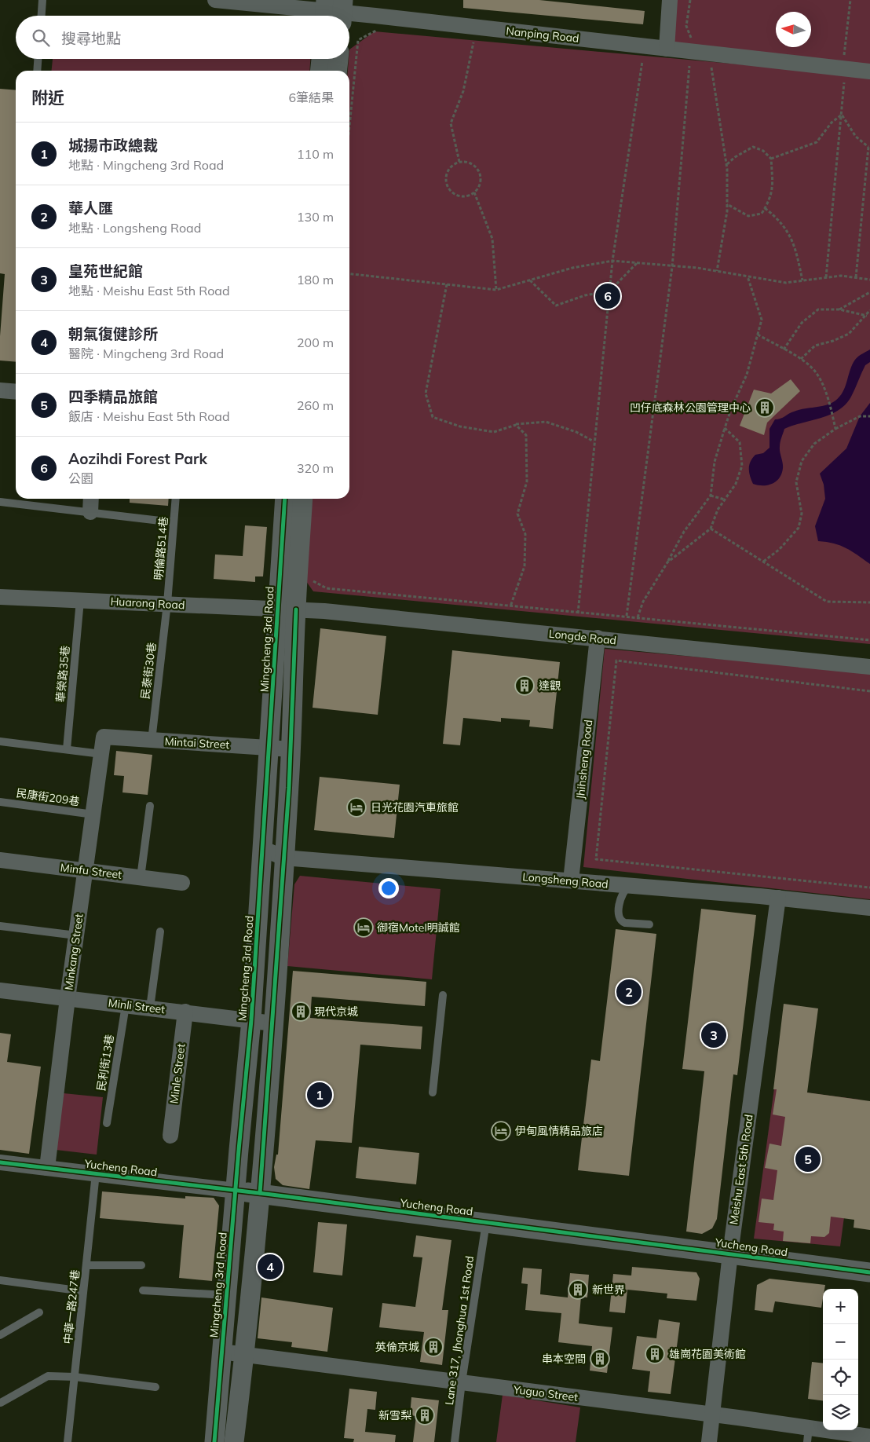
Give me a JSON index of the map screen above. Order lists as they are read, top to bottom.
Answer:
{
  "streets": {
    "street": [
      "Nanping Road",
      "Huarong Road",
      "Longde Road",
      "Mingcheng 3rd Road",
      "Mintai Street",
      "Jhihsheng Road",
      "Minfu Street",
      "Longsheng Road",
      "Minkang Street",
      "Minli Street",
      "Minle Street",
      "Yucheng Road",
      "Meishu East 5th Road",
      "Yuguo Street"
    ],
    "lane": [
      "明倫路514巷",
      "民泰街30巷",
      "華榮路35巷",
      "民康街209巷",
      "民利街13巷",
      "中華一路247巷",
      "Lane 317, Jhonghua 1st Road"
    ]
  },
  "crossings": [
    ["明倫路514巷", "Huarong Road"],
    ["明倫路514巷", "民泰街30巷"],
    ["Huarong Road", "Longde Road"],
    ["Huarong Road", "Mingcheng 3rd Road"],
    ["Huarong Road", "民泰街30巷"],
    ["Huarong Road", "華榮路35巷"],
    ["Longde Road", "Mingcheng 3rd Road"],
    ["Longde Road", "Jhihsheng Road"],
    ["Mingcheng 3rd Road", "Mintai Street"],
    ["Mingcheng 3rd Road", "Longsheng Road"],
    ["Mingcheng 3rd Road", "Minli Street"],
    ["Mingcheng 3rd Road", "Yucheng Road"],
    ["Mingcheng 3rd Road", "Yuguo Street"],
    ["民泰街30巷", "Mintai Street"],
    ["Mintai Street", "Minkang Street"],
    ["Jhihsheng Road", "Longsheng Road"],
    ["民康街209巷", "Minkang Street"],
    ["Minfu Street", "Minkang Street"],
    ["Longsheng Road", "Meishu East 5th Road"],
    ["Minkang Street", "Minli Street"],
    ["Minkang Street", "Yucheng Road"],
    ["Minli Street", "民利街13巷"],
    ["Minli Street", "Minle Street"],
    ["Yucheng Road", "Meishu East 5th Road"],
    ["Yucheng Road", "中華一路247巷"],
    ["Yucheng Road", "Lane 317, Jhonghua 1st Road"],
    ["Meishu East 5th Road", "Yuguo Street"],
    ["Lane 317, Jhonghua 1st Road", "Yuguo Street"]
  ],
  "places": {
    "building": [
      "凹仔底森林公園管理中心",
      "達觀",
      "現代京城",
      "新世界",
      "英倫京城",
      "雄崗花園美術館",
      "串本空間",
      "新雪梨"
    ],
    "hotel": ["日光花園汽車旅館", "御宿Motel明誠館", "伊甸風情精品旅店"]
  },
  "north": "left",
  "page": {
    "search": "搜尋地點",
    "heading": ["附近", "6筆結果"],
    "list": [
      {
        "mark": "1",
        "name": "城揚市政總裁",
        "note": "地點 · Mingcheng 3rd Road",
        "value": "110 m"
      },
      {
        "mark": "2",
        "name": "華人匯",
        "note": "地點 · Longsheng Road",
        "value": "130 m"
      },
      {
        "mark": "3",
        "name": "皇苑世紀館",
        "note": "地點 · Meishu East 5th Road",
        "value": "180 m"
      },
      {
        "mark": "4",
        "name": "朝氣復健診所",
        "note": "醫院 · Mingcheng 3rd Road",
        "value": "200 m"
      },
      {
        "mark": "5",
        "name": "四季精品旅館",
        "note": "飯店 · Meishu East 5th Road",
        "value": "260 m"
      },
      {
        "mark": "6",
        "name": "Aozihdi Forest Park",
        "note": "公園",
        "value": "320 m"
      }
    ],
    "pins": [
      "6",
      "2",
      "3",
      "1",
      "5",
      "4"
    ],
    "map_buttons": ["+", "−"]
  }
}
